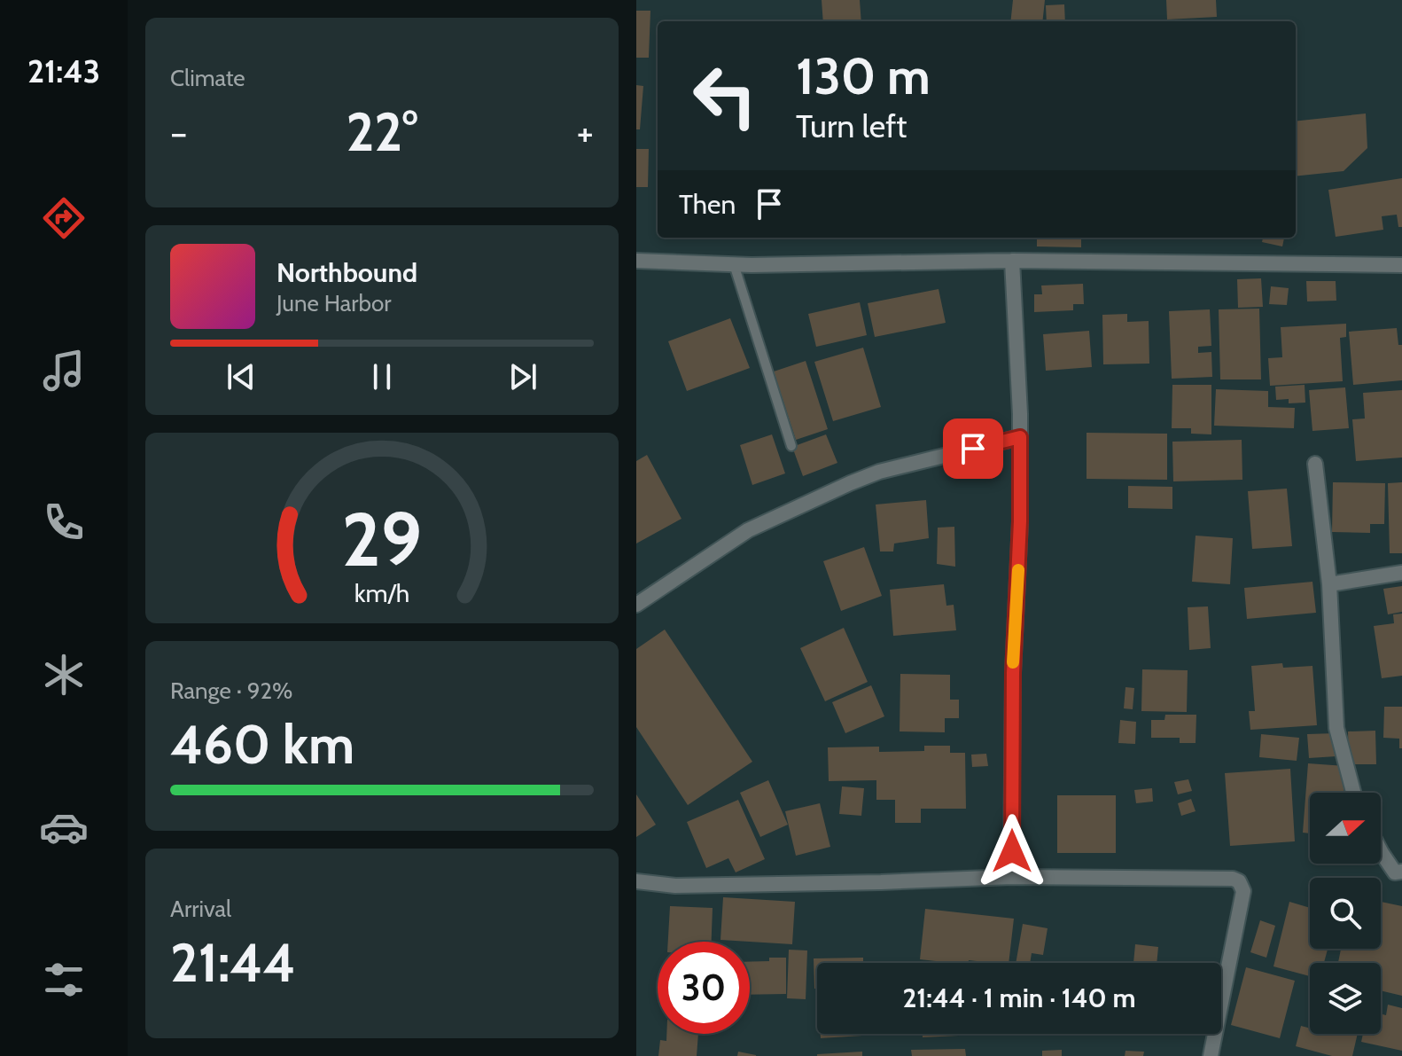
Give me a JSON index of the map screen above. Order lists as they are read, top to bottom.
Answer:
{
  "north": "right",
  "page": {
    "tabs": "21:43",
    "tile": [
      "Climate",
      ["Range · 92%", "460 km"],
      ["Arrival", "21:44"]
    ],
    "turn": ["130 m", "Turn left"],
    "heat": ["−", "22°", "+"],
    "then": "Then",
    "song": ["Northbound", "June Harbor"],
    "limit": "30",
    "trip": "21:44 · 1 min · 140 m",
    "gauge": ["29", "km/h"]
  }
}
